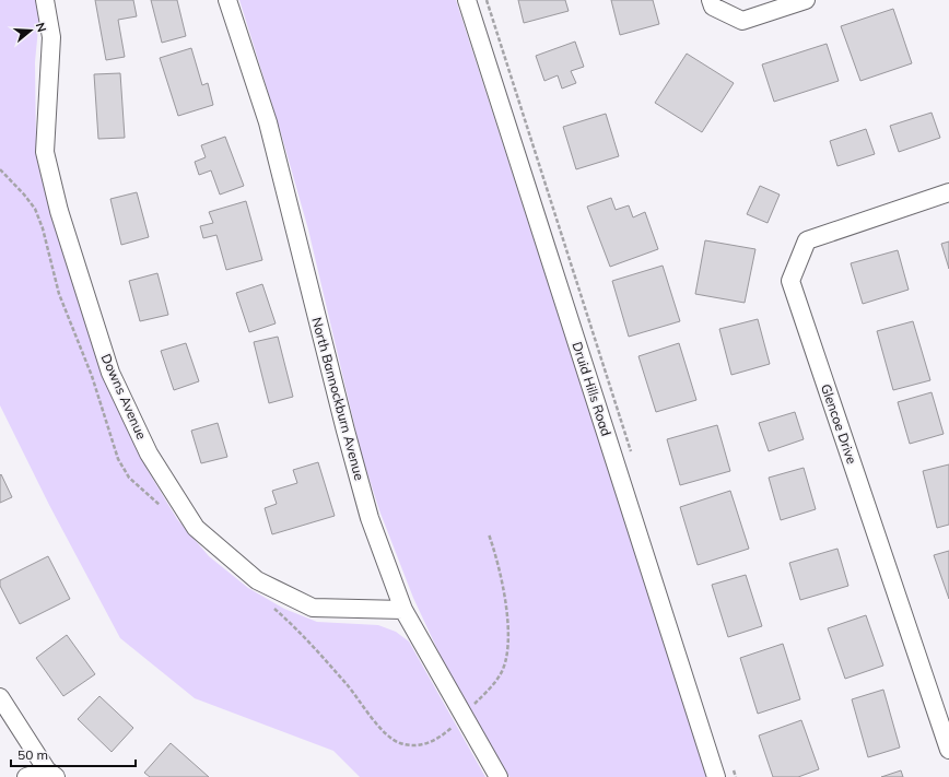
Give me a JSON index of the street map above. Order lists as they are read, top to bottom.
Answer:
{
  "streets": {
    "street": [
      "Druid Hills Road",
      "Downs Avenue",
      "North Bannockburn Avenue",
      "Glencoe Drive"
    ]
  },
  "crossings": [
    ["Downs Avenue", "North Bannockburn Avenue"]
  ],
  "scale_bar": "50 m",
  "north": "right"
}
